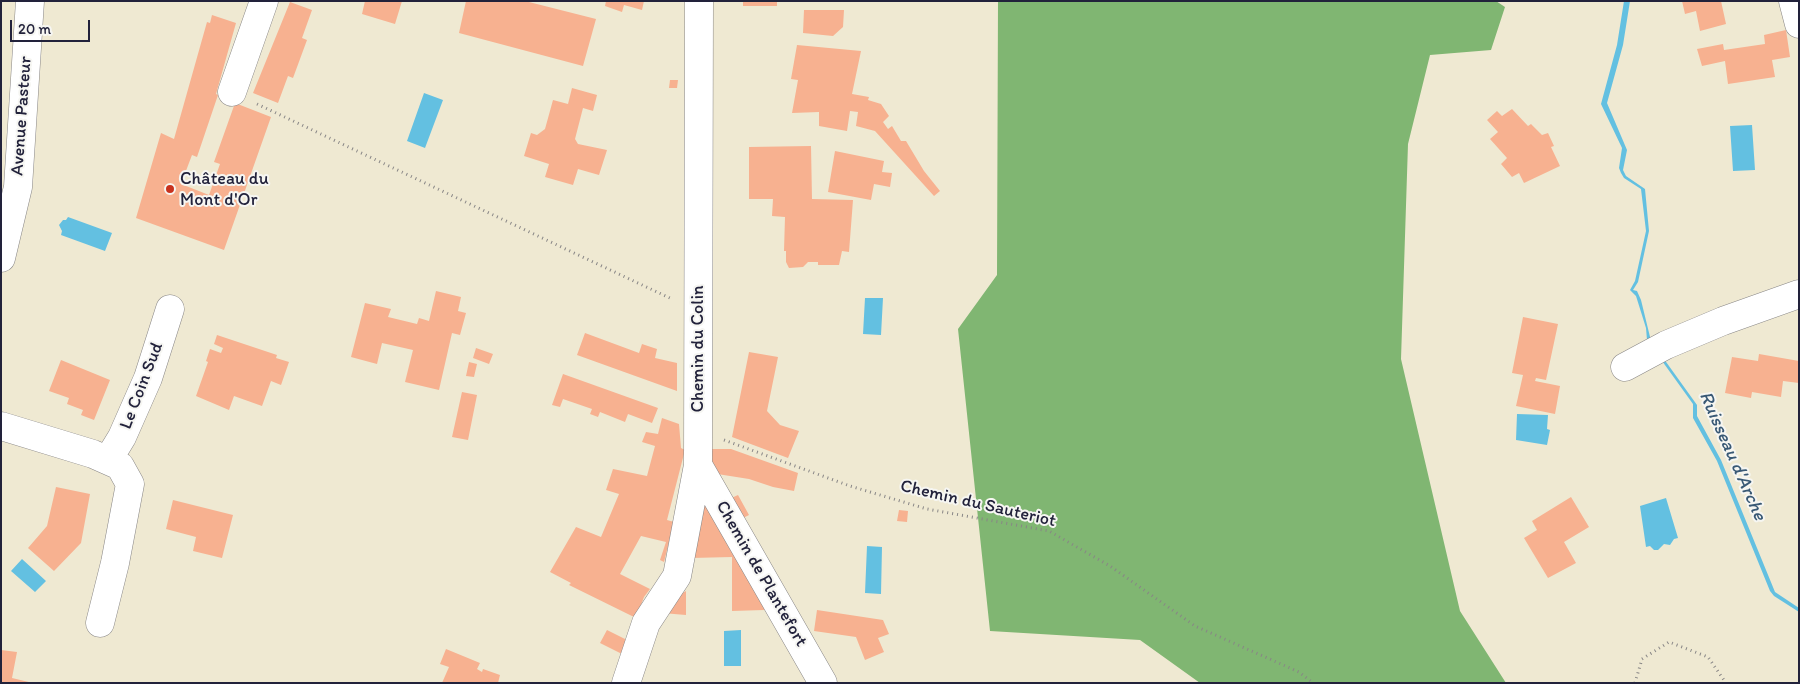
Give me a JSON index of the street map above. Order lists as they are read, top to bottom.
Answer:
{
  "streets": {
    "street": [
      "Avenue Pasteur",
      "Chemin du Colin",
      "Le Coin Sud",
      "Chemin de Plantefort"
    ],
    "path": ["Chemin du Sauteriot"]
  },
  "crossings": [
    ["Chemin du Colin", "Chemin du Sauteriot"],
    ["Chemin du Colin", "Chemin de Plantefort"]
  ],
  "water": ["Ruisseau d'Arche"],
  "places": ["Château du Mont d'Or"],
  "scale_bar": "20 m"
}
